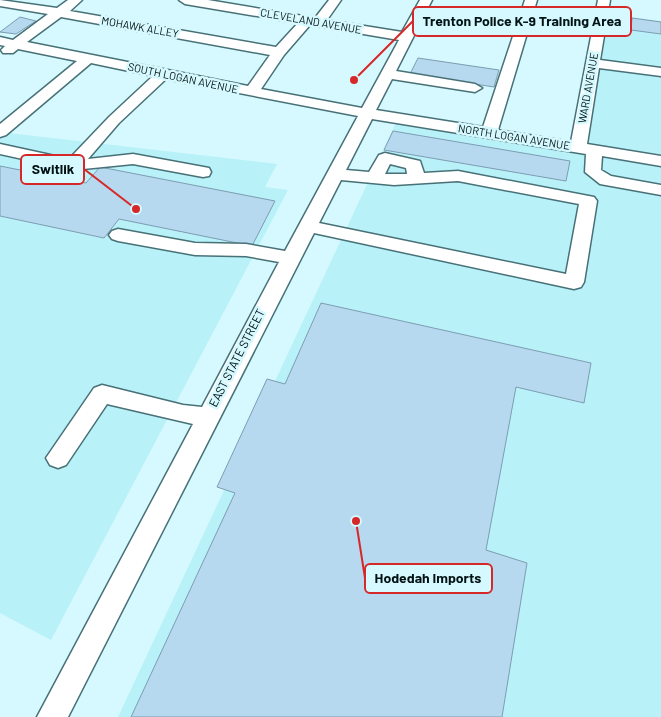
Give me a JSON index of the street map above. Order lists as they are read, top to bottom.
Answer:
{
  "streets": {
    "street": [
      "CLEVELAND AVENUE",
      "MOHAWK ALLEY",
      "SOUTH LOGAN AVENUE",
      "WARD AVENUE",
      "NORTH LOGAN AVENUE",
      "EAST STATE STREET"
    ]
  },
  "crossings": [
    ["CLEVELAND AVENUE", "EAST STATE STREET"],
    ["SOUTH LOGAN AVENUE", "NORTH LOGAN AVENUE"],
    ["SOUTH LOGAN AVENUE", "EAST STATE STREET"],
    ["WARD AVENUE", "NORTH LOGAN AVENUE"],
    ["NORTH LOGAN AVENUE", "EAST STATE STREET"]
  ],
  "places": ["Trenton Police K-9 Training Area", "Switlik", "Hodedah Imports"]
}
